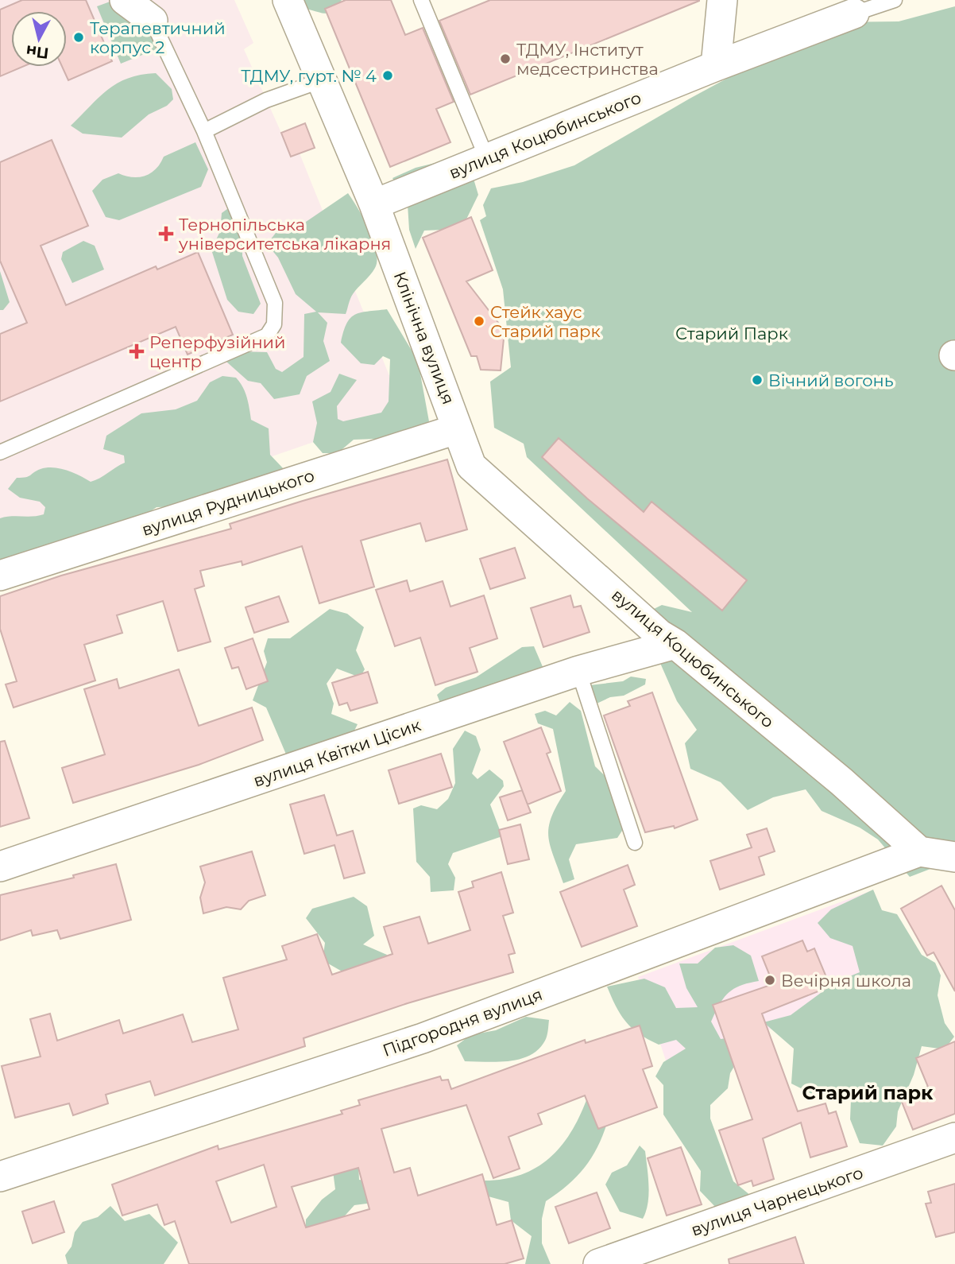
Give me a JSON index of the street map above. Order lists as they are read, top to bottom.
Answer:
{
  "streets": {
    "street": [
      "вулиця Коцюбинського",
      "Клінічна вулиця",
      "вулиця Рудницького",
      "вулиця Квітки Цісик",
      "Підгородня вулиця",
      "вулиця Чарнецького"
    ]
  },
  "crossings": [
    ["вулиця Коцюбинського", "Клінічна вулиця"],
    ["вулиця Коцюбинського", "вулиця Рудницького"],
    ["вулиця Коцюбинського", "вулиця Квітки Цісик"],
    ["вулиця Коцюбинського", "Підгородня вулиця"],
    ["Клінічна вулиця", "вулиця Рудницького"]
  ],
  "districts": ["Старий парк"],
  "parks": ["Старий Парк"],
  "places": {
    "other": [
      "Терапевтичний корпус 2",
      "ТДМУ, Iнститут медсестринства",
      "ТДМУ, гурт. № 4",
      "Стейк хаус Старий парк",
      "Вічний вогонь",
      "Вечірня школа"
    ],
    "health": ["Тернопільська університетська лікарня", "Реперфузійний центр"]
  },
  "north": "bottom"
}
